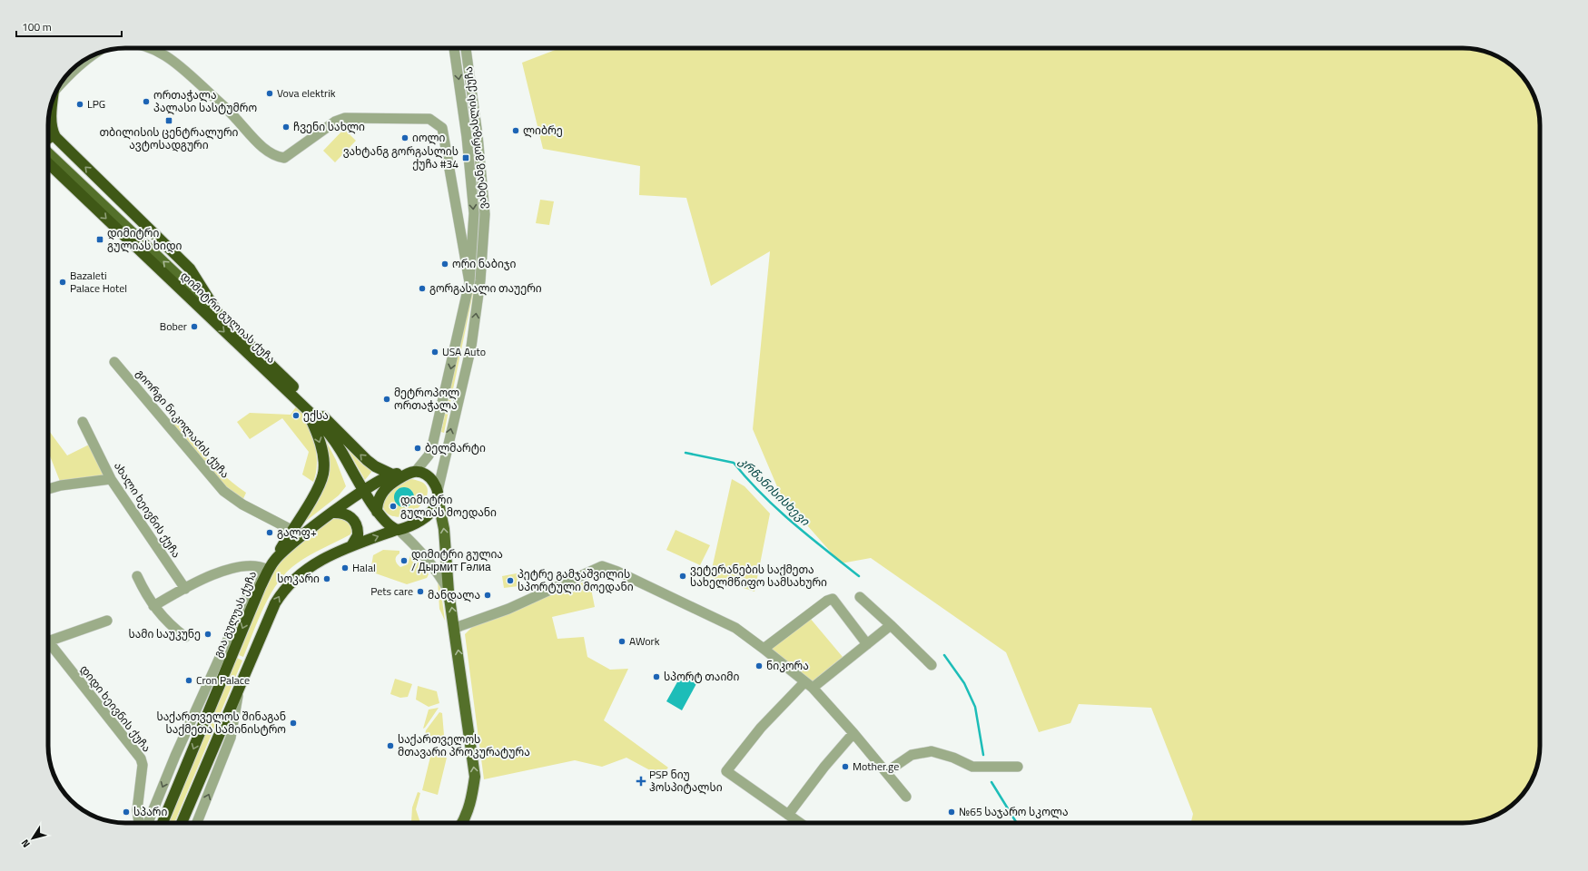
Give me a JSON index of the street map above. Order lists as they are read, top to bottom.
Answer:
{
  "streets": {
    "highway": ["დიმიტრი გულიას ქუჩა", "გია გულუას ქუჩა"],
    "main road": ["ვახტანგ გორგასლის ქუჩა"],
    "street": ["გიორგი ნიკოლაძის ქუჩა", "ახალი ხეივნის ქუჩა", "დიდი ხეივნის ქუჩა"]
  },
  "crossings": [
    ["ვახტანგ გორგასლის ქუჩა", "დიმიტრი გულიას ქუჩა"],
    ["ვახტანგ გორგასლის ქუჩა", "გია გულუას ქუჩა"],
    ["დიმიტრი გულიას ქუჩა", "გია გულუას ქუჩა"]
  ],
  "water": ["კრწანისისხევი"],
  "places": {
    "other": [
      "Vova elektrik",
      "ორთაჭალა პალასი სასტუმრო",
      "LPG",
      "ჩვენი სახლი",
      "ლიბრე",
      "იოლი",
      "ორი ნაბიჯი",
      "Bazaleti Palace Hotel",
      "გორგასალი თაუერი",
      "Bober",
      "USA Auto",
      "მეტროპოლ ორთაჭალა",
      "ექსა",
      "ბელმარტი",
      "დიმიტრი გულიას მოედანი",
      "გალფ+",
      "დიმიტრი გულია / Дырмит Гәлиа",
      "Halal",
      "ვეტერანების საქმეთა სახელმწიფო სამსახური",
      "სოკარი",
      "პეტრე გამჯაშვილის სპორტული მოედანი",
      "Pets care",
      "მანდალა",
      "სამი საუკუნე",
      "AWork",
      "ნიკორა",
      "სპორტ თაიმი",
      "Cron Palace",
      "საქართველოს შინაგან საქმეთა სამინისტრო",
      "საქართველოს მთავარი პროკურატურა",
      "Mother.ge",
      "სპარი",
      "№65 საჯარო სკოლა"
    ],
    "transit": ["თბილისის ცენტრალური ავტოსადგური", "ვახტანგ გორგასლის ქუჩა #34", "დიმიტრი გულიას ხიდი"],
    "health": ["PSP ნიუ ჰოსპიტალსი"]
  },
  "scale_bar": "100 m",
  "north": "bottom left"
}
